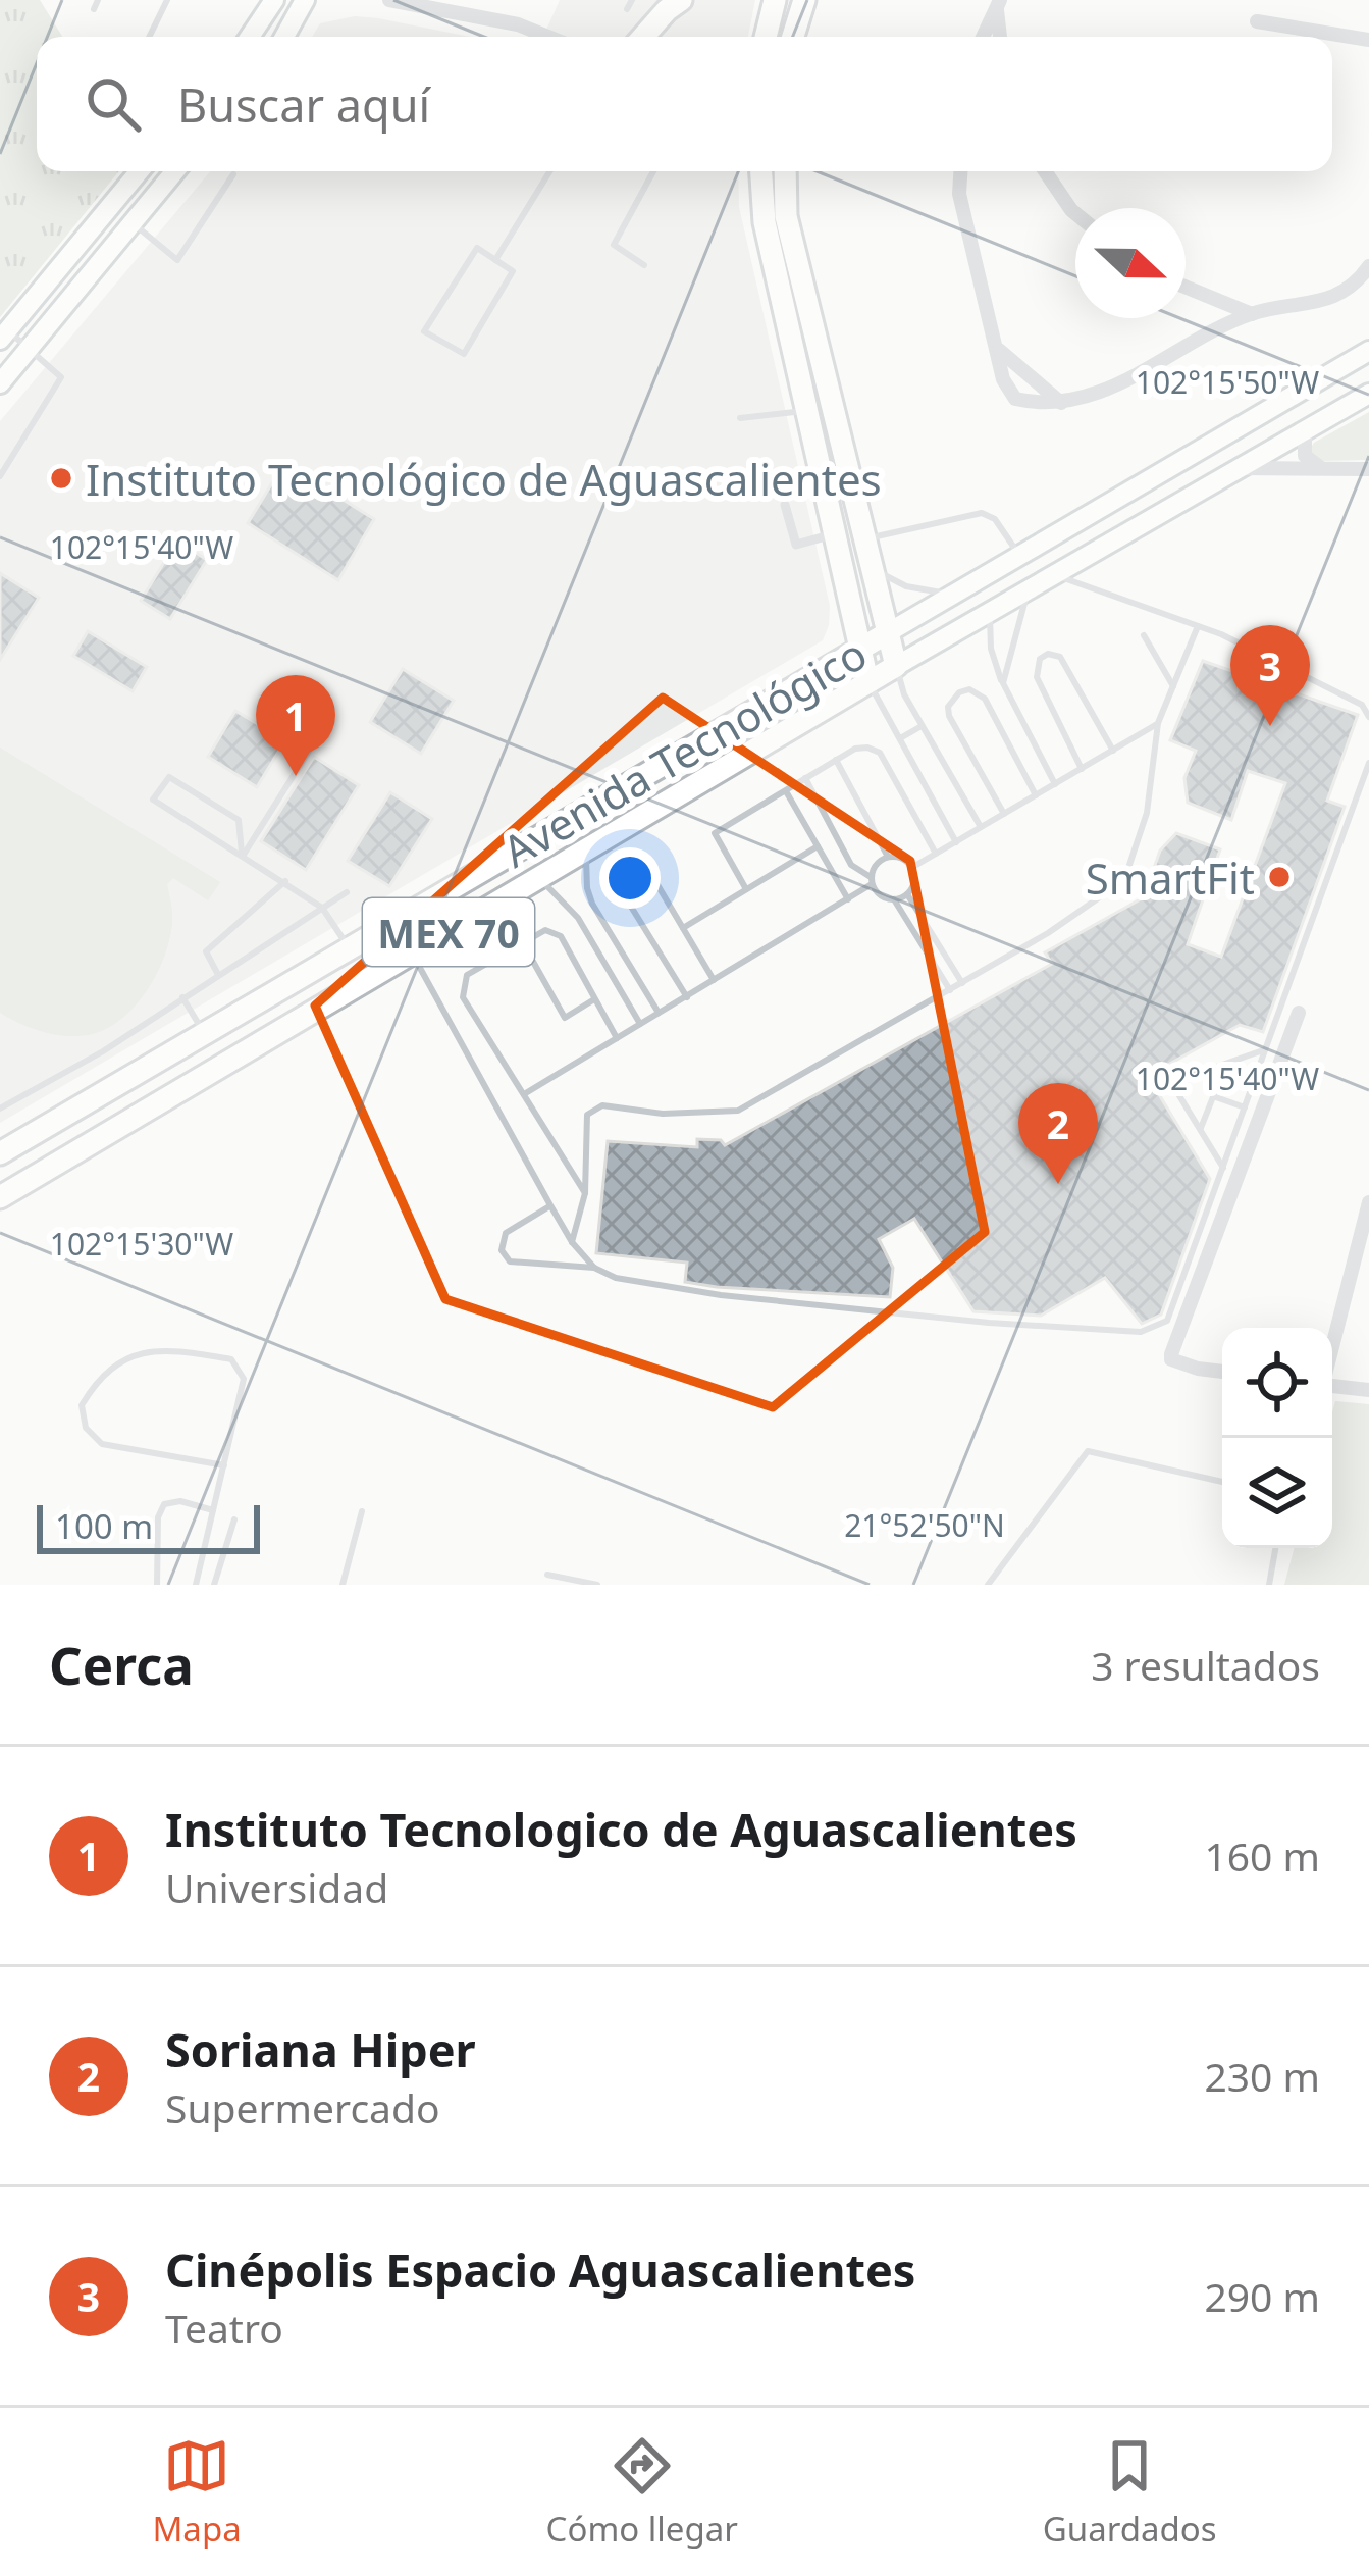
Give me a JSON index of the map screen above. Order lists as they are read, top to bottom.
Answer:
{
  "streets": {
    "main road": ["Avenida Tecnológico", "MEX 70"]
  },
  "places": ["Instituto Tecnológico de Aguascalientes", "SmartFit"],
  "scale_bar": "100 m",
  "north": "right",
  "page": {
    "search": "Buscar aquí",
    "pins": ["3", "1", "2"],
    "scale": "100 m",
    "heading": ["Cerca", "3 resultados"],
    "list": [
      {
        "mark": "1",
        "name": "Instituto Tecnologico de Aguascalientes",
        "note": "Universidad",
        "value": "160 m"
      },
      {
        "mark": "2",
        "name": "Soriana Hiper",
        "note": "Supermercado",
        "value": "230 m"
      },
      {
        "mark": "3",
        "name": "Cinépolis Espacio Aguascalientes",
        "note": "Teatro",
        "value": "290 m"
      }
    ],
    "nav": ["Mapa", "Cómo llegar", "Guardados"]
  },
  "coordinates": [
    "102°15'50\"W",
    "102°15'40\"W",
    "102°15'30\"W",
    "21°52'50\"N"
  ]
}
